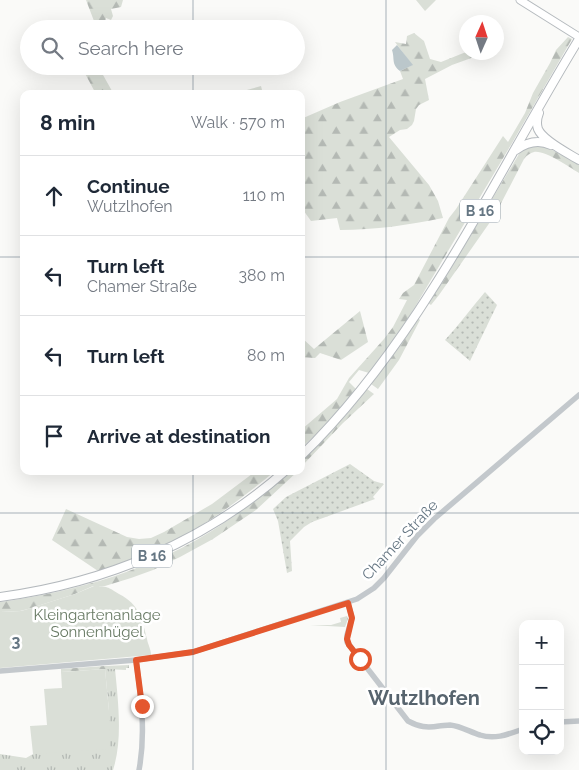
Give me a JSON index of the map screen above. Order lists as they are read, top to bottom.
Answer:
{
  "streets": {
    "highway": ["B 16"],
    "street": ["Chamer Straße"]
  },
  "districts": ["Wutzlhofen"],
  "parks": ["Kleingartenanlage Sonnenhügel"],
  "north": "top",
  "page": {
    "search": "Search here",
    "heading": ["8 min", "Walk · 570 m"],
    "list": [
      ["Continue", "Wutzlhofen", "110 m"],
      ["Turn left", "Chamer Straße", "380 m"],
      ["Turn left", "80 m"],
      "Arrive at destination"
    ],
    "map_buttons": ["+", "−"]
  },
  "grid": {
    "rows": ["3"]
  }
}
